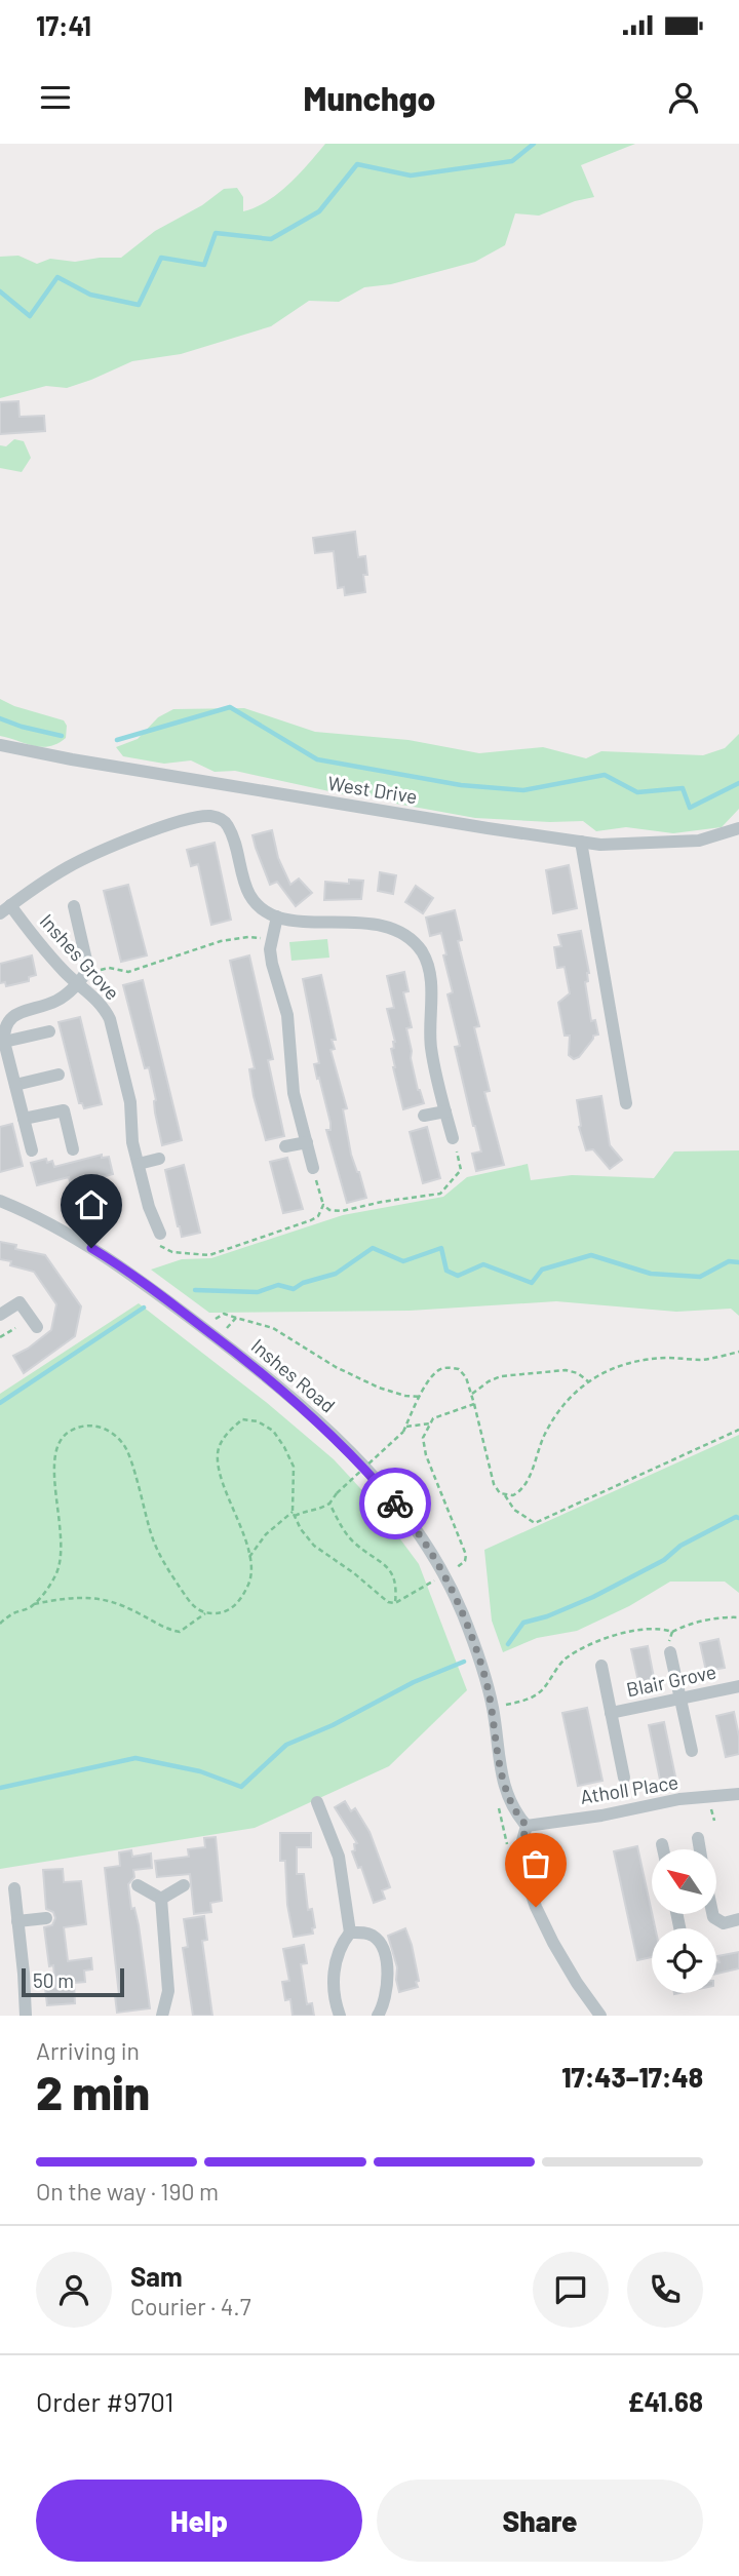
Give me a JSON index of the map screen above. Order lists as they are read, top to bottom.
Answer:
{
  "streets": {
    "street": [
      "West Drive",
      "Inshes Grove",
      "Inshes Road",
      "Blair Grove",
      "Atholl Place"
    ]
  },
  "crossings": [
    ["Inshes Road", "Atholl Place"]
  ],
  "scale_bar": "50 m",
  "north": "top left",
  "page": {
    "status": "17:41",
    "header": "Munchgo",
    "scale": "50 m",
    "heading": ["2 min", "Arriving in", "17:43–17:48"],
    "panel": [
      "Sam",
      "Courier · 4.7",
      "Order #9701",
      "£41.68"
    ],
    "bar": "On the way · 190 m",
    "buttons": ["Help", "Share"]
  }
}
